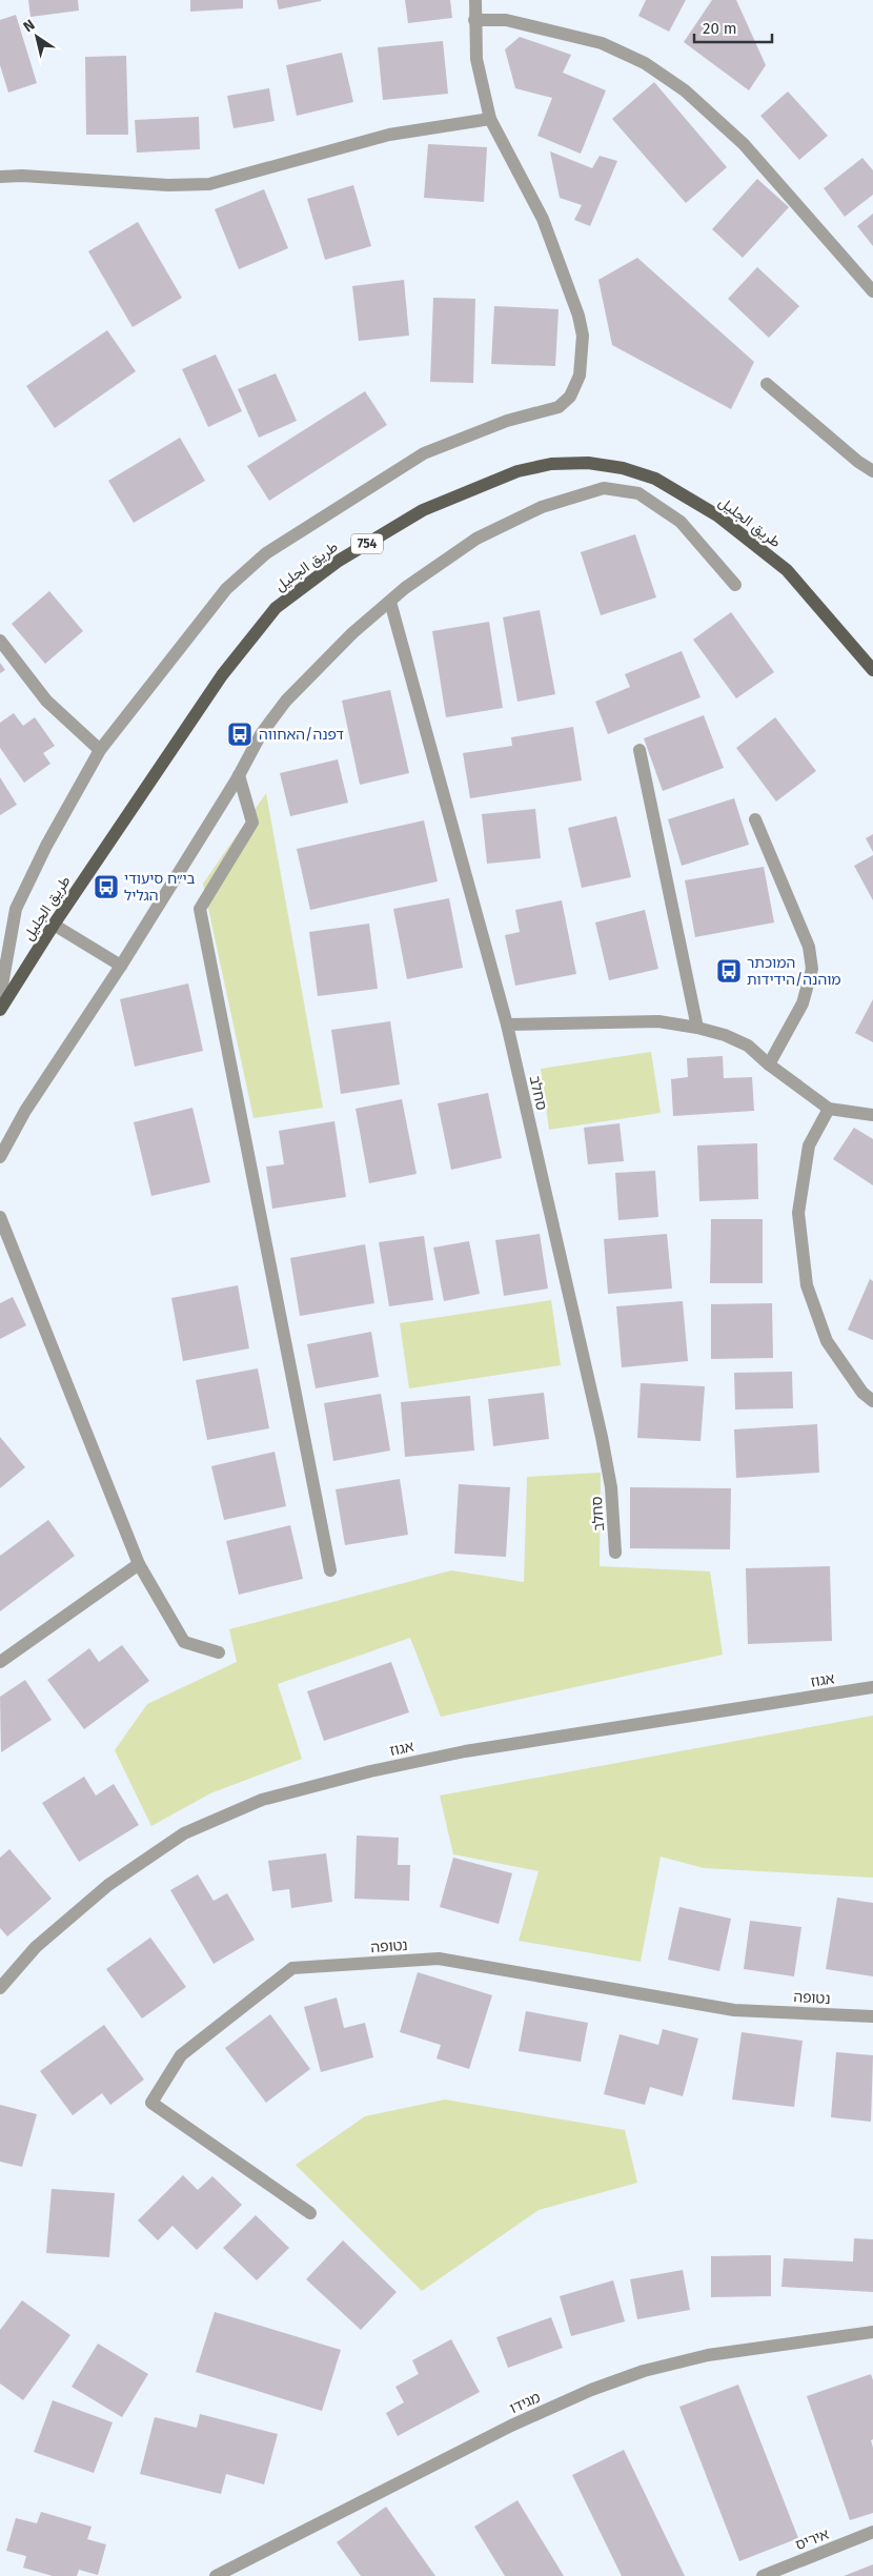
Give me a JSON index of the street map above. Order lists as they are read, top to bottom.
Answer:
{
  "streets": {
    "main road": ["طريق الجليل", "754"],
    "street": [
      "סחלב",
      "אגוז",
      "נטופה",
      "מגידו",
      "איריס"
    ]
  },
  "places": {
    "bus stop": ["דפנה/האחווה", "בי״ח סיעודי הגליל", "המוכתר מוהנה/הידידות"]
  },
  "scale_bar": "20 m",
  "north": "top left"
}
